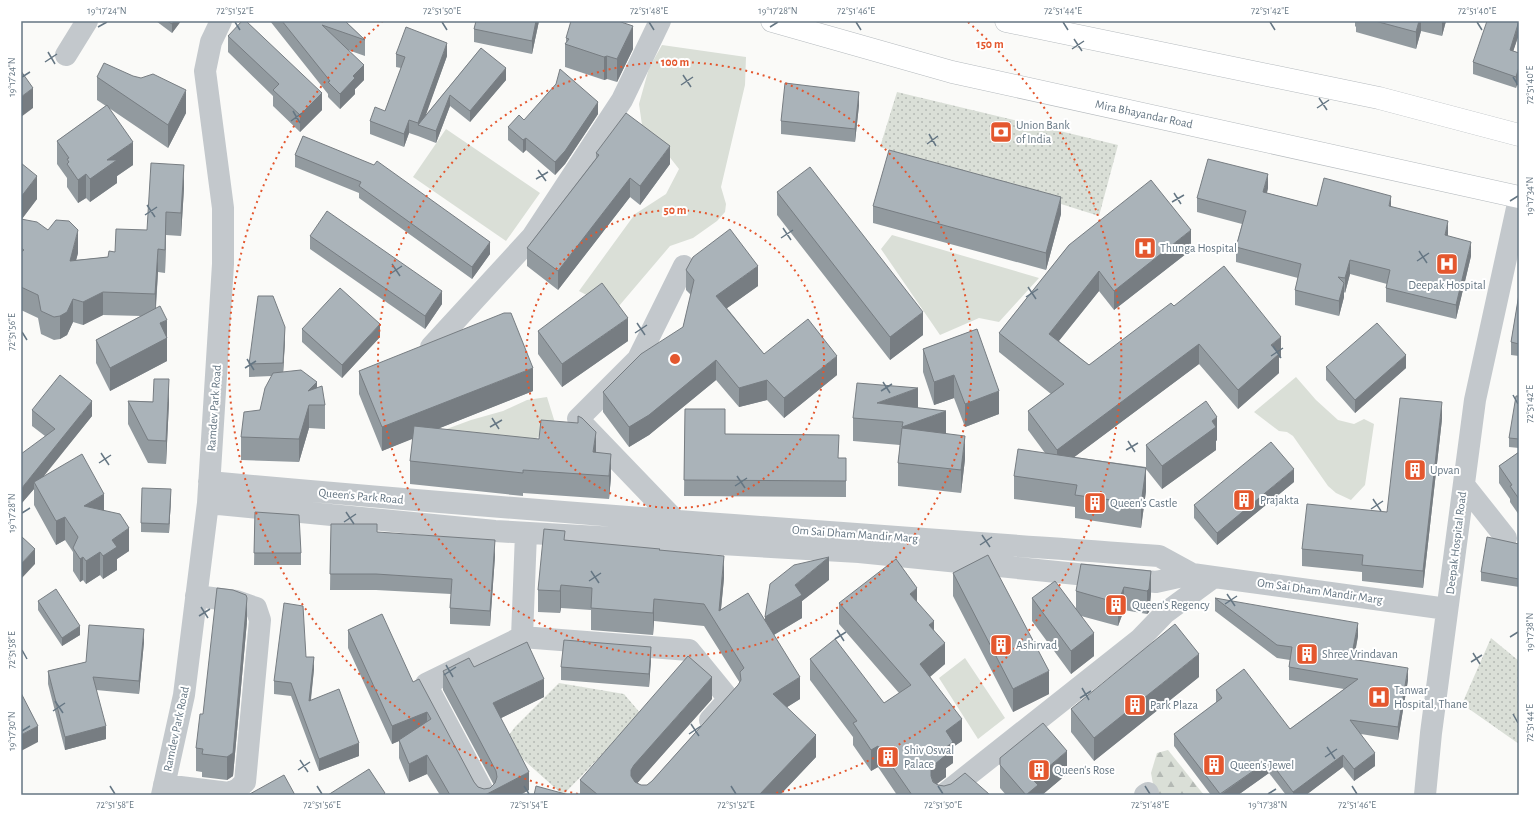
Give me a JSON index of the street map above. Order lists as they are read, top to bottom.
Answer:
{
  "streets": {
    "main road": ["Mira Bhayandar Road"],
    "street": [
      "Ramdev Park Road",
      "Queen's Park Road",
      "Om Sai Dham Mandir Marg",
      "Deepak Hospital Road"
    ]
  },
  "crossings": [
    ["Mira Bhayandar Road", "Deepak Hospital Road"],
    ["Ramdev Park Road", "Queen's Park Road"],
    ["Queen's Park Road", "Om Sai Dham Mandir Marg"],
    ["Om Sai Dham Mandir Marg", "Deepak Hospital Road"]
  ],
  "places": {
    "bank": ["Union Bank of India"],
    "hospital": ["Thunga Hospital", "Deepak Hospital", "Tanwar Hospital, Thane"],
    "building": [
      "Upvan",
      "Prajakta",
      "Queen's Castle",
      "Queen's Regency",
      "Ashirvad",
      "Shree Vrindavan",
      "Park Plaza",
      "Shiv Oswal Palace",
      "Queen's Jewel",
      "Queen's Rose"
    ]
  },
  "coordinates": [
    "19°17'24\"N",
    "72°51'52\"E",
    "72°51'50\"E",
    "72°51'48\"E",
    "19°17'28\"N",
    "72°51'46\"E",
    "72°51'44\"E",
    "72°51'42\"E",
    "72°51'40\"E",
    "19°17'34\"N",
    "72°51'56\"E",
    "19°17'38\"N",
    "72°51'58\"E",
    "19°17'30\"N",
    "72°51'54\"E"
  ],
  "rings": ["150 m", "100 m", "50 m"]
}
